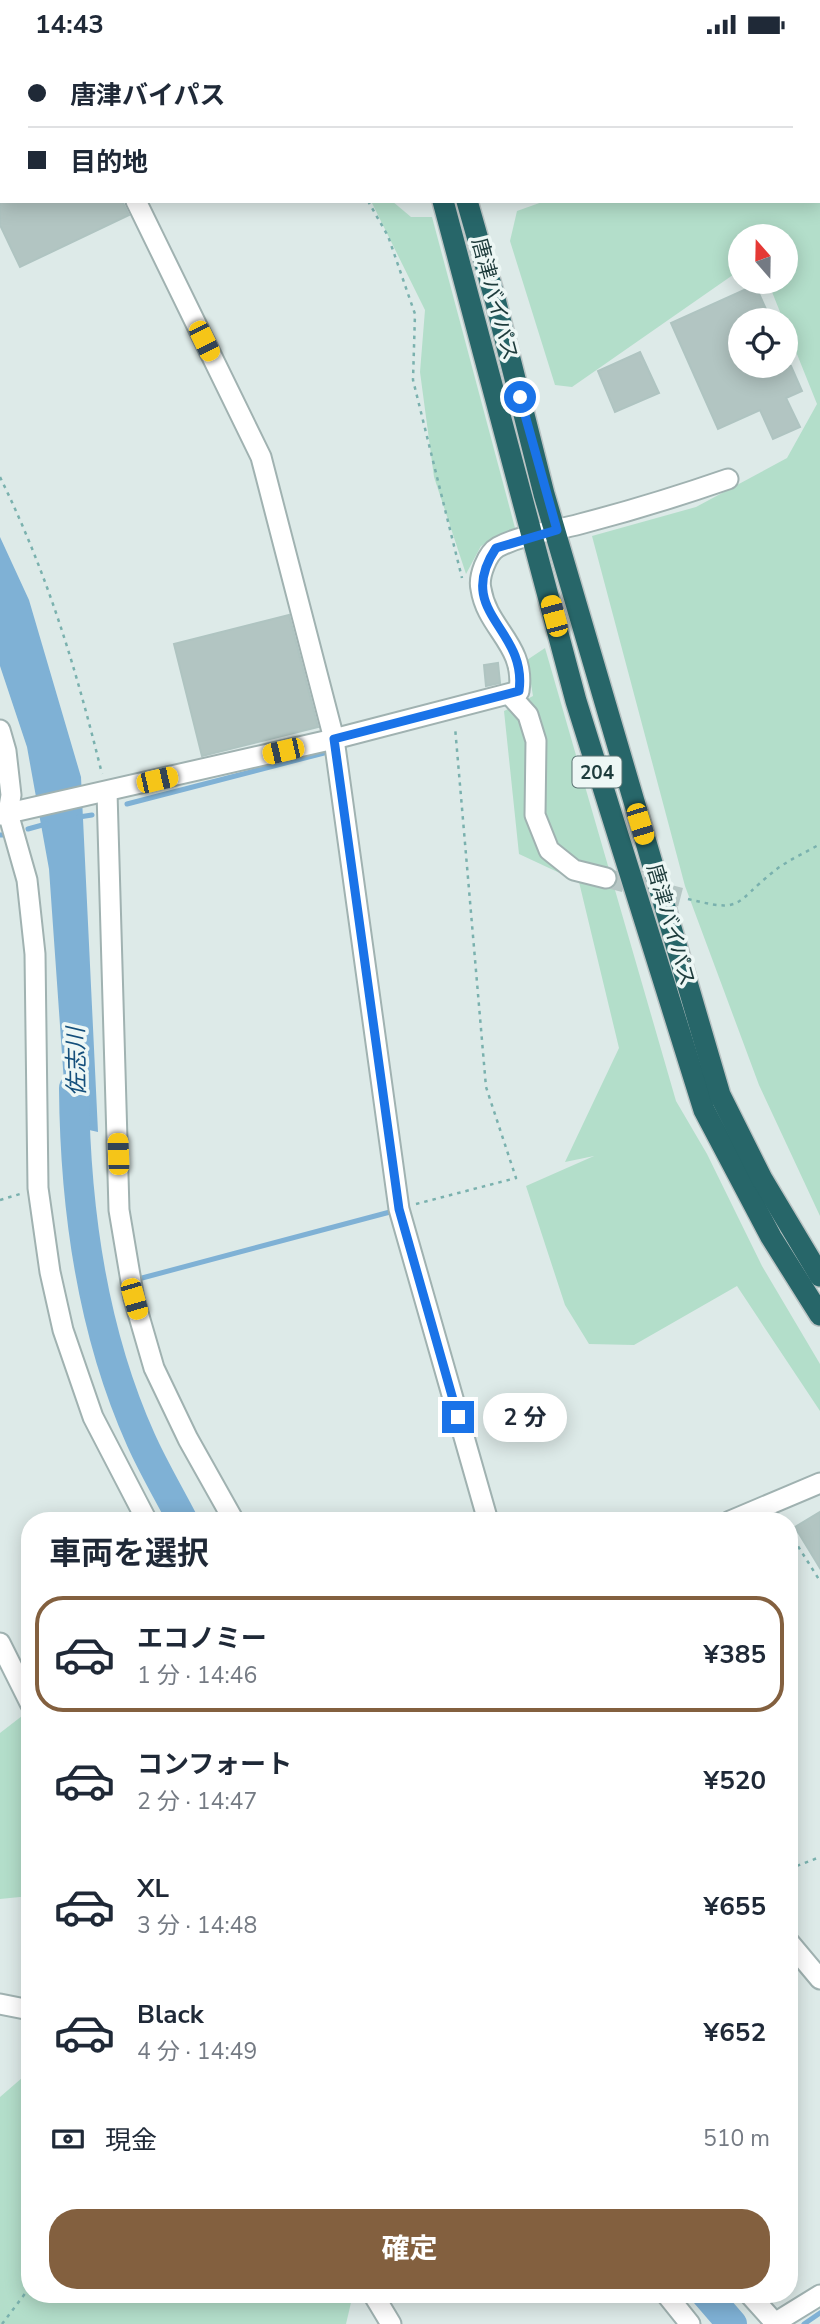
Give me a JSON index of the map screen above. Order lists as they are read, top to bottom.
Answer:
{
  "streets": {
    "highway": ["唐津バイパス", "204"]
  },
  "water": ["佐志川"],
  "north": "top",
  "page": {
    "status": "14:43",
    "banner": ["唐津バイパス", "目的地"],
    "bubble": "2 分",
    "heading": "車両を選択",
    "list": [
      {
        "name": "エコノミー",
        "note": "1 分 · 14:46",
        "value": "¥385"
      },
      {
        "name": "コンフォート",
        "note": "2 分 · 14:47",
        "value": "¥520"
      },
      {
        "name": "XL",
        "note": "3 分 · 14:48",
        "value": "¥655"
      },
      {
        "name": "Black",
        "note": "4 分 · 14:49",
        "value": "¥652"
      }
    ],
    "pay": ["現金", "510 m"],
    "buttons": "確定"
  }
}
